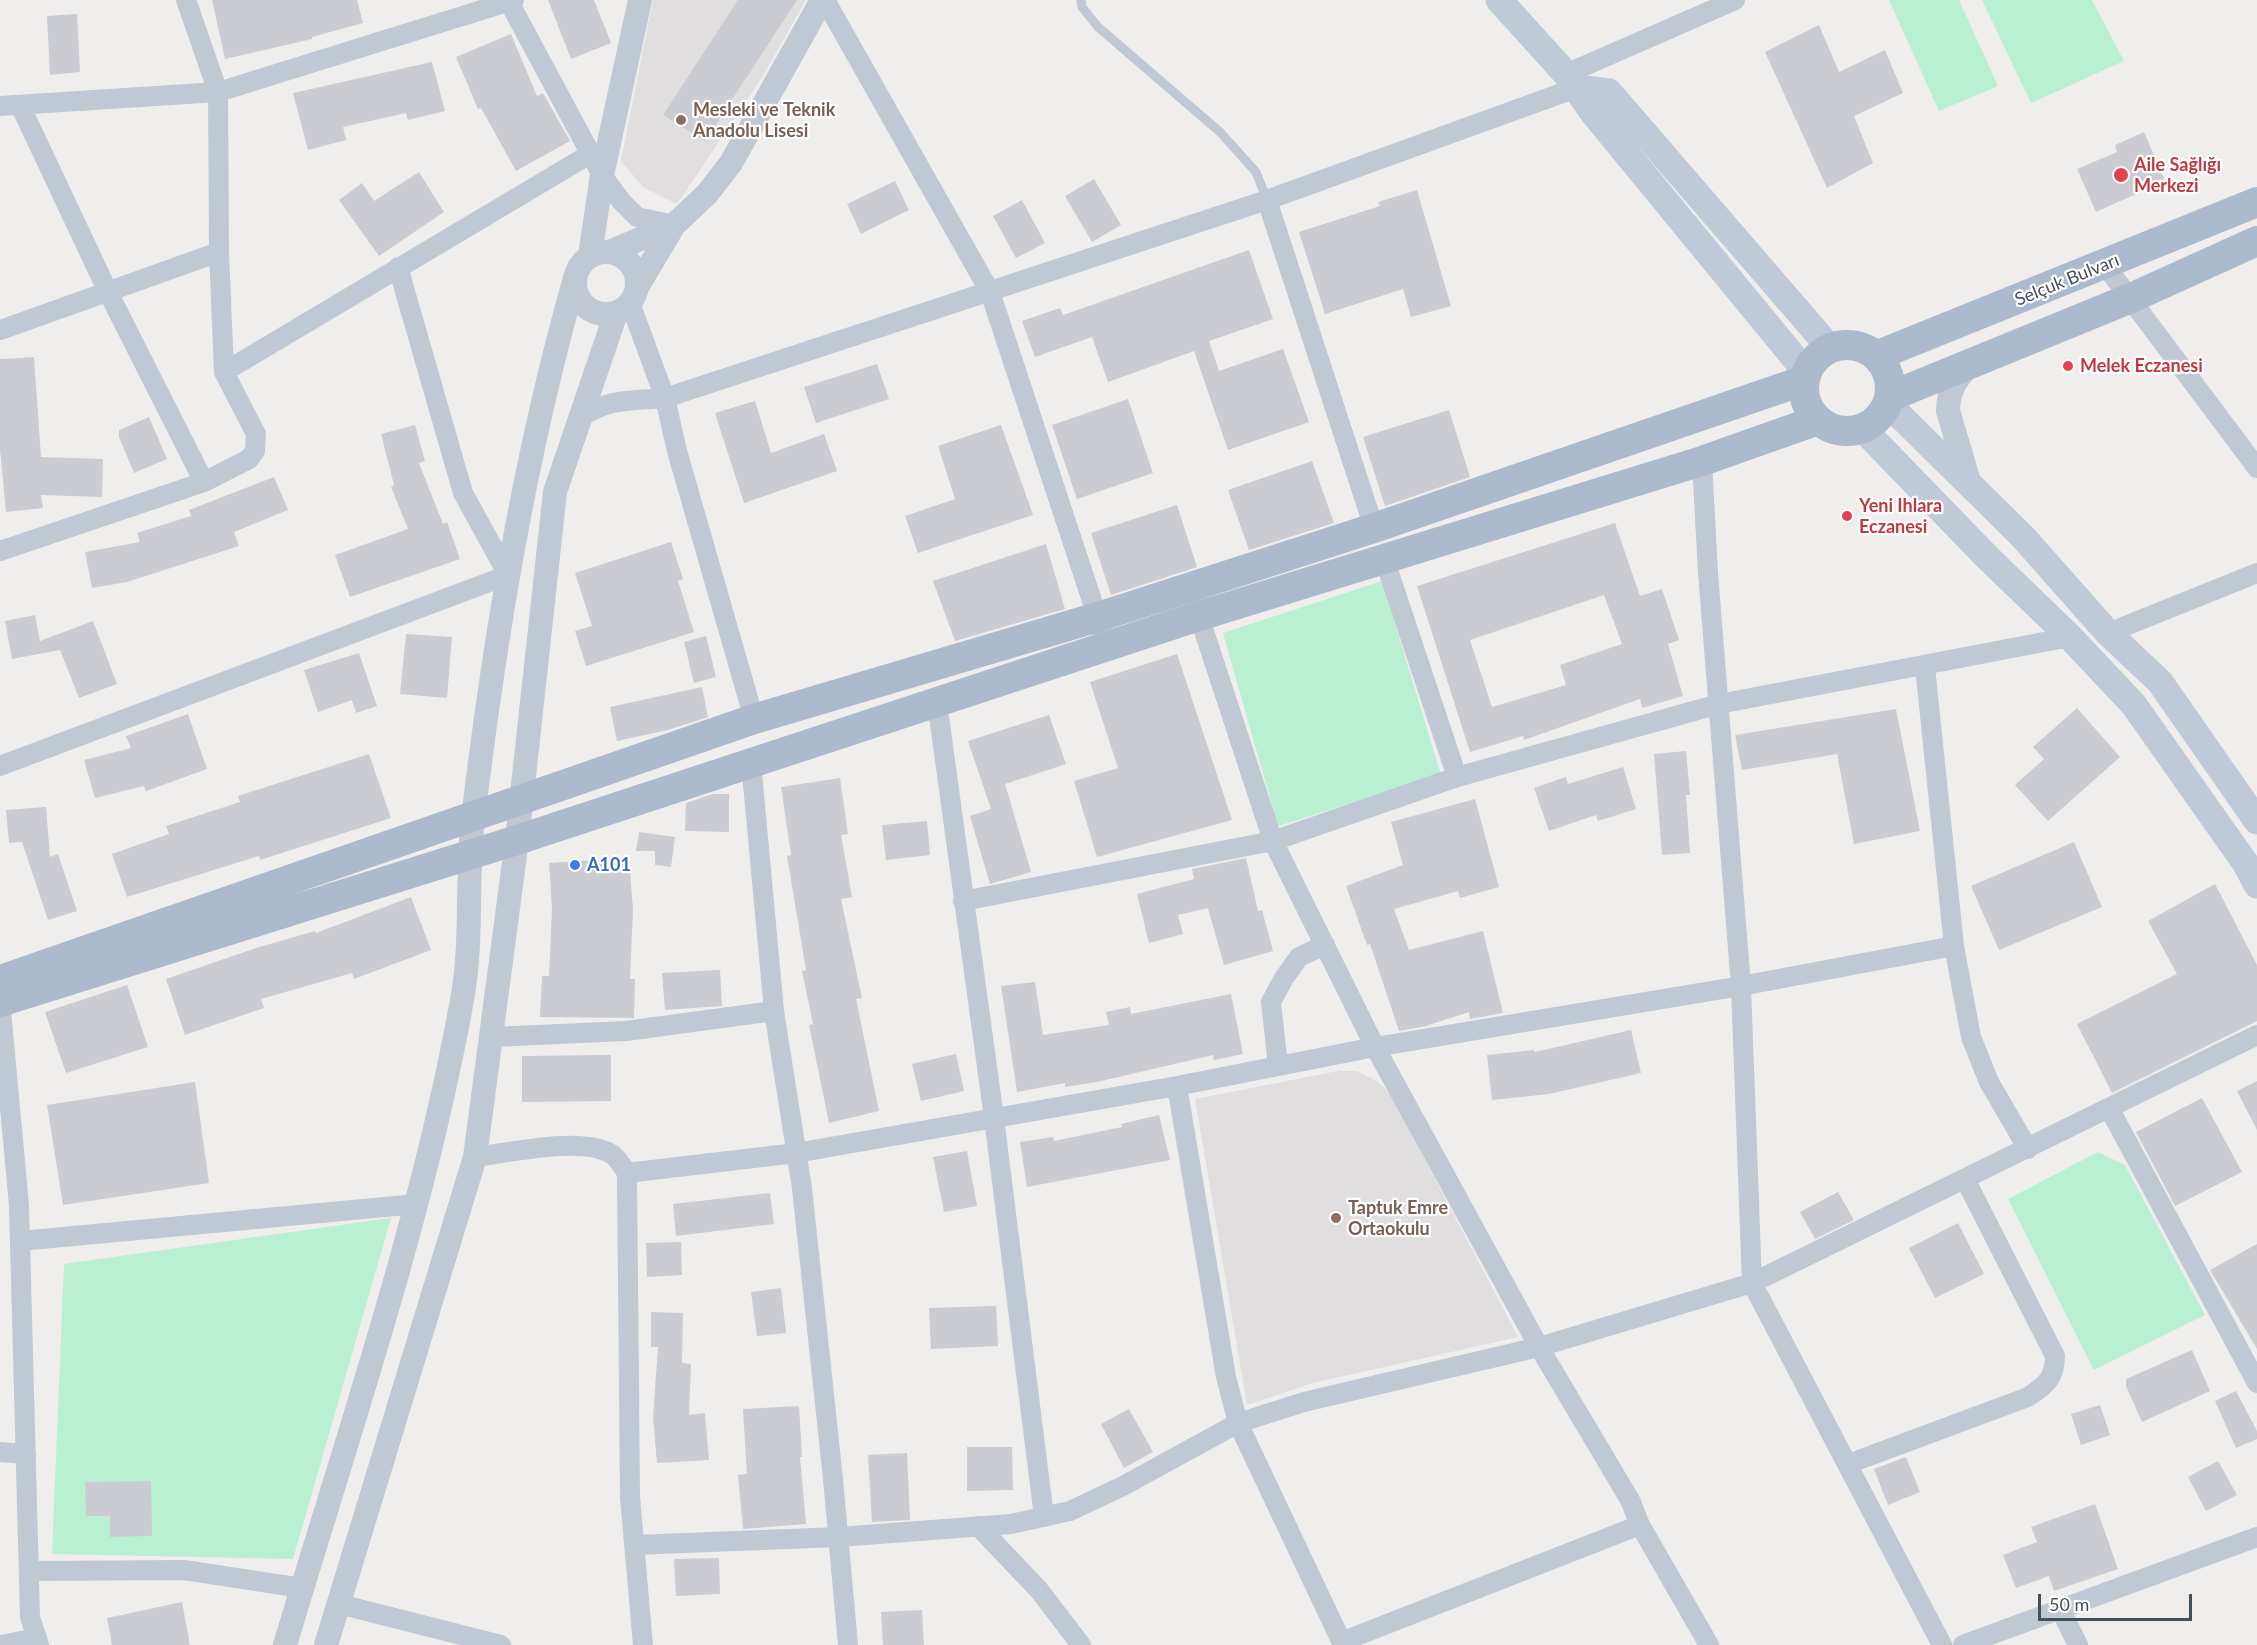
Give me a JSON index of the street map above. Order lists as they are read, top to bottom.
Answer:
{
  "streets": {
    "main road": ["Selçuk Bulvarı"]
  },
  "places": [
    "Mesleki ve Teknik Anadolu Lisesi",
    "Aile Sağlığı Merkezi",
    "Melek Eczanesi",
    "Yeni Ihlara Eczanesi",
    "A101",
    "Taptuk Emre Ortaokulu"
  ],
  "scale_bar": "50 m"
}
